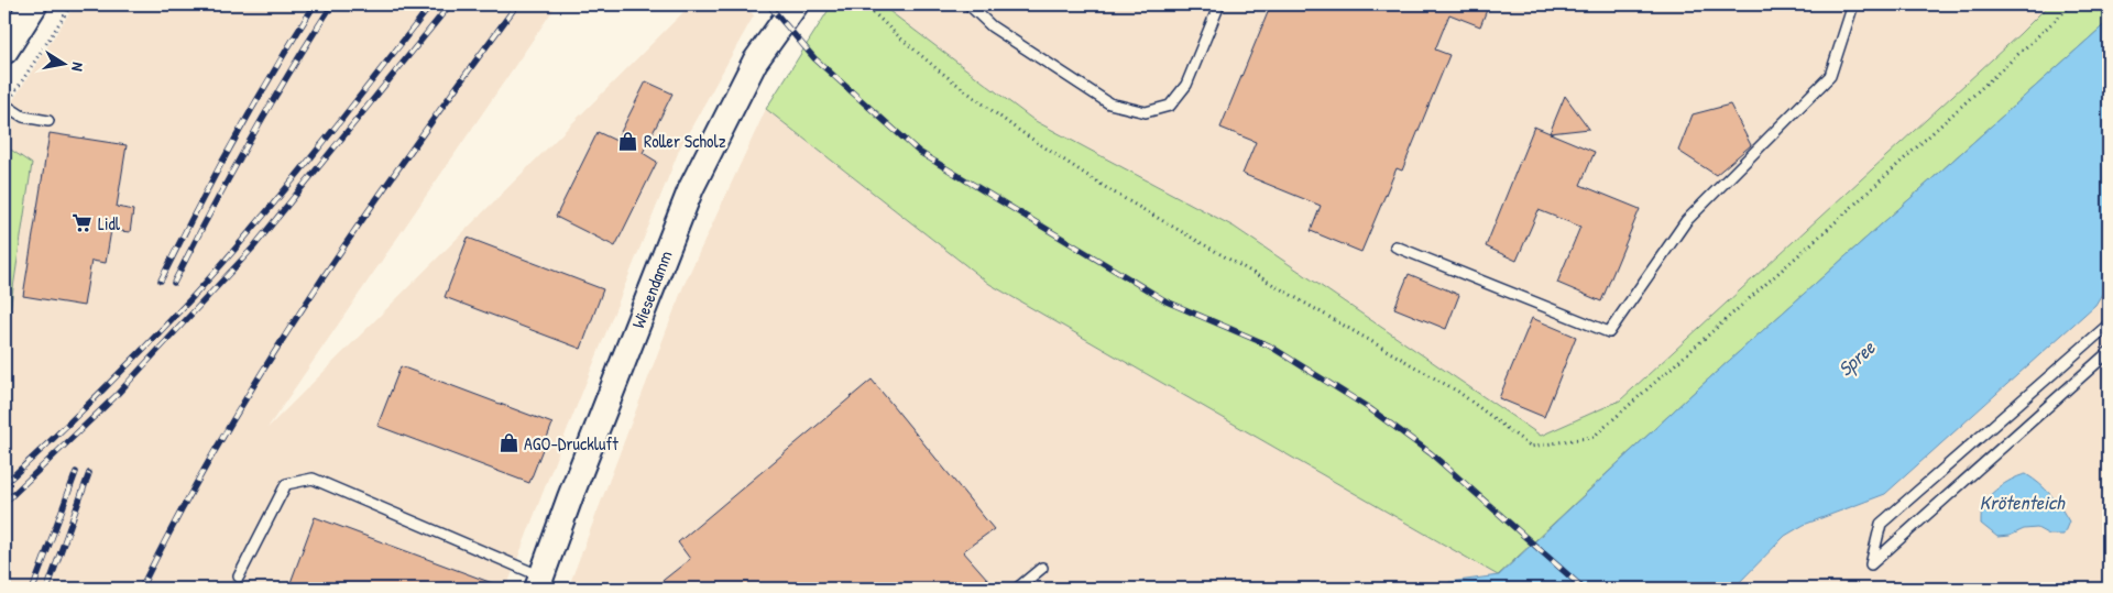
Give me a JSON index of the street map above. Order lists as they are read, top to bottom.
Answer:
{
  "streets": {
    "street": ["Wiesendamm"]
  },
  "water": ["Spree", "Krötenteich"],
  "places": {
    "shop": ["Roller Scholz", "AGO-Druckluft"],
    "supermarket": ["Lidl"]
  },
  "north": "right"
}
